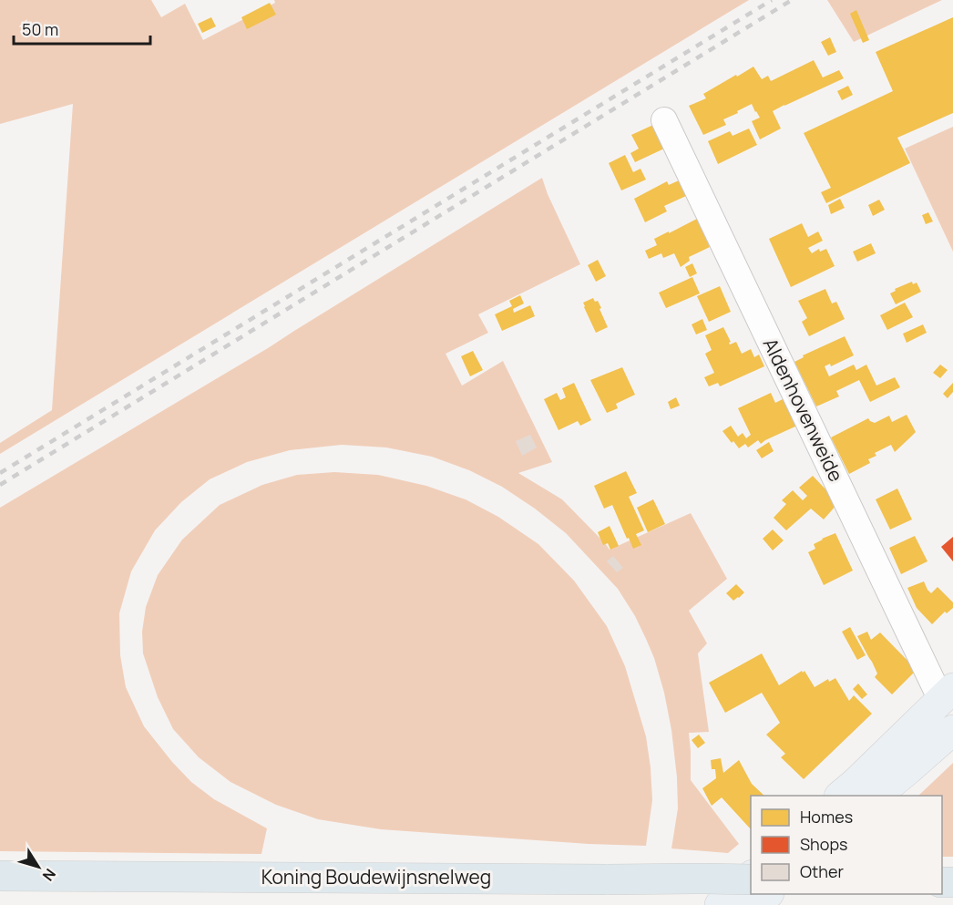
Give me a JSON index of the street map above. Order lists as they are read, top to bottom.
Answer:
{
  "streets": {
    "highway": ["Koning Boudewijnsnelweg"],
    "street": ["Aldenhovenweide"]
  },
  "legend": ["Homes", "Shops", "Other"],
  "scale_bar": "50 m",
  "north": "bottom right"
}
